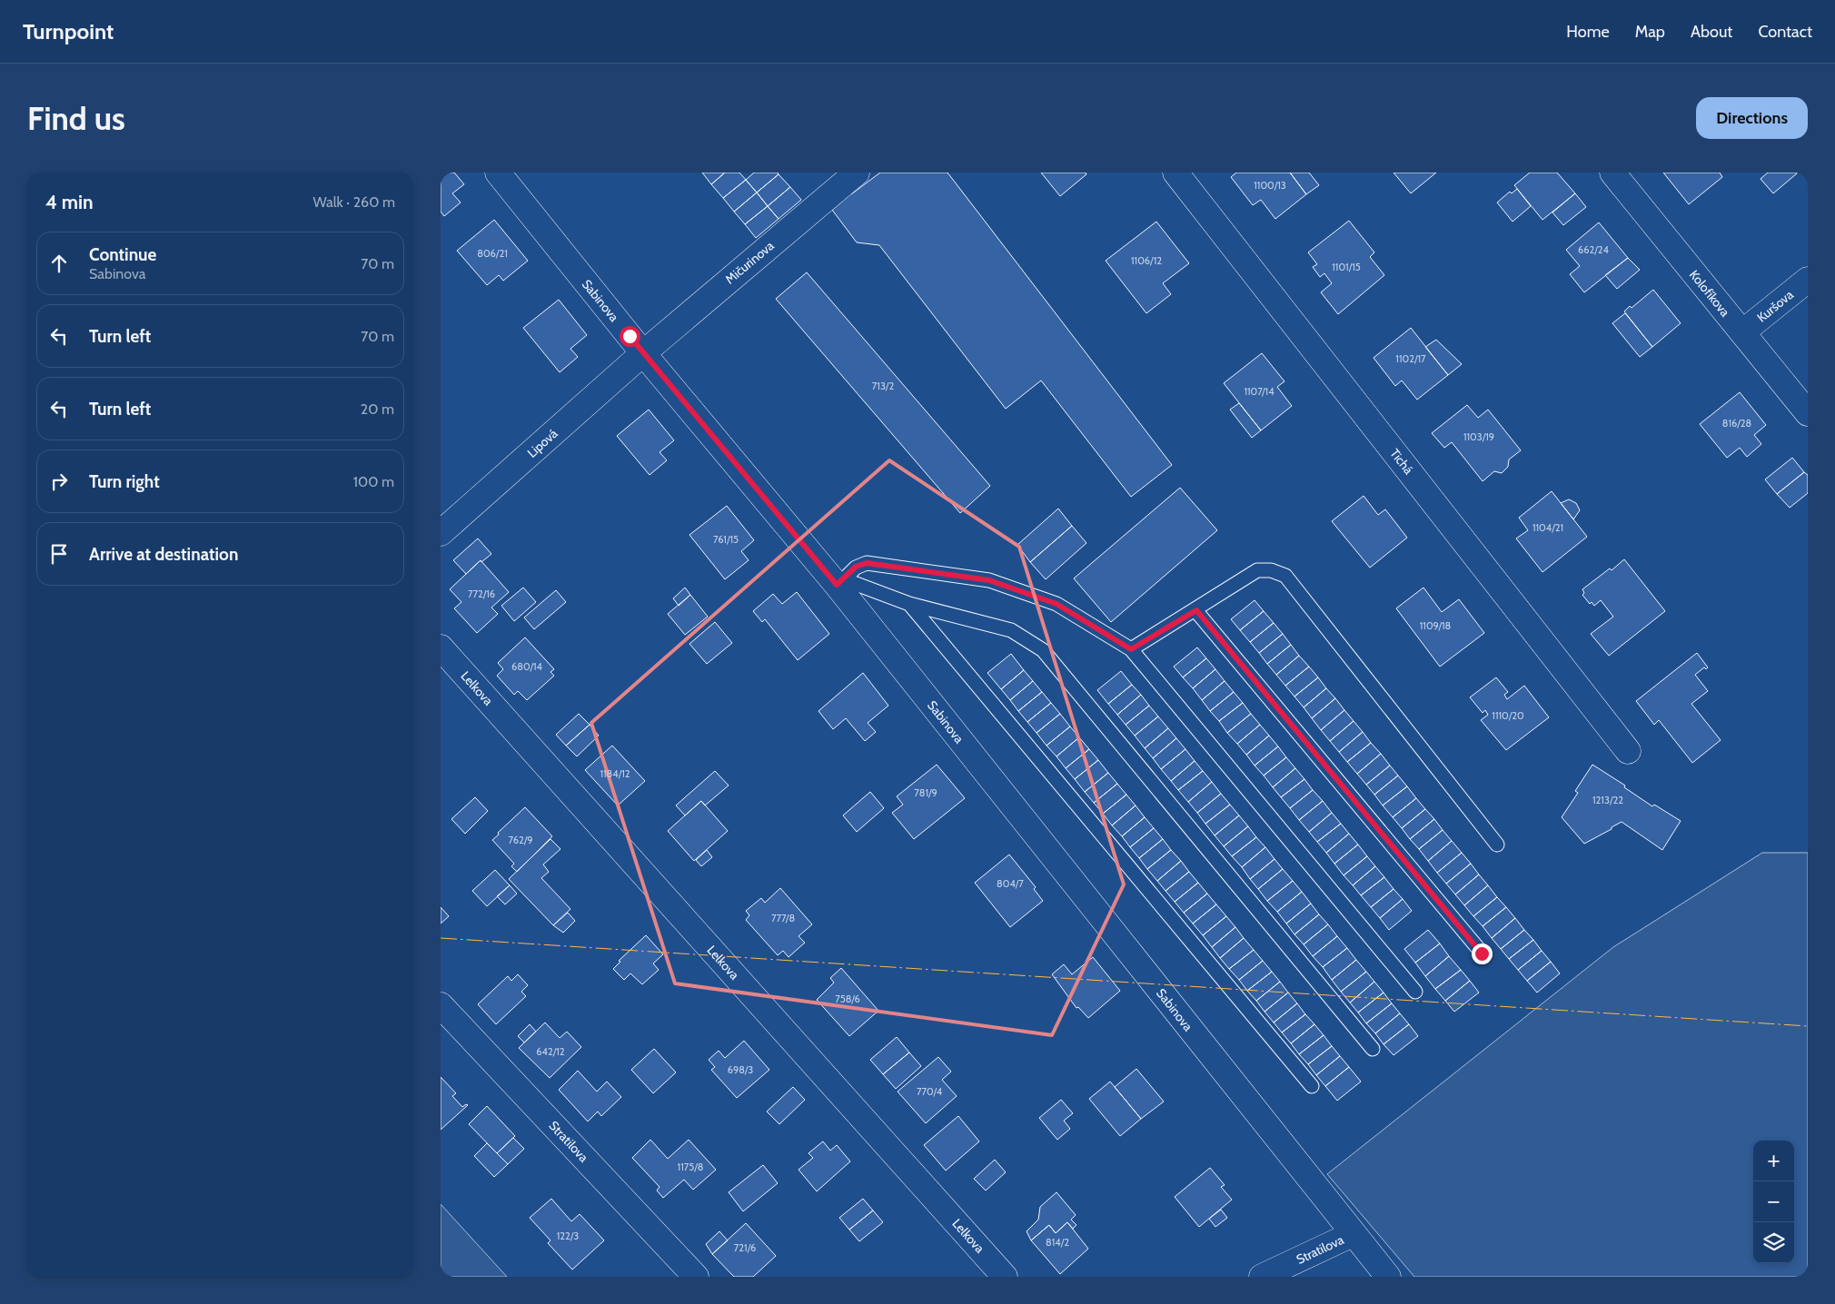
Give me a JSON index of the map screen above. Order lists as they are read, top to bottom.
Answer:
{
  "streets": {
    "street": [
      "Mičurinova",
      "Kolofíkova",
      "Sabinova",
      "Kuršova",
      "Lipová",
      "Tichá",
      "Lelkova",
      "Stratilova"
    ]
  },
  "crossings": [
    ["Mičurinova", "Sabinova"],
    ["Mičurinova", "Lipová"],
    ["Kolofíkova", "Kuršova"],
    ["Sabinova", "Lipová"],
    ["Sabinova", "Stratilova"]
  ],
  "house_numbers": [
    "1100/13",
    "662/24",
    "806/21",
    "1106/12",
    "1101/15",
    "1102/17",
    "713/2",
    "1107/14",
    "816/28",
    "1103/19",
    "1104/21",
    "761/15",
    "772/16",
    "1109/18",
    "680/14",
    "1110/20",
    "1184/12",
    "781/9",
    "1213/22",
    "762/9",
    "804/7",
    "777/8",
    "758/6",
    "642/12",
    "698/3",
    "770/4",
    "1175/8",
    "122/3",
    "814/2",
    "721/6"
  ],
  "page": {
    "header": "Turnpoint",
    "nav": [
      "Home",
      "Map",
      "About",
      "Contact"
    ],
    "buttons": "Directions",
    "title": "Find us",
    "heading": ["4 min", "Walk · 260 m"],
    "list": [
      ["Continue", "Sabinova", "70 m"],
      ["Turn left", "70 m"],
      ["Turn left", "20 m"],
      ["Turn right", "100 m"],
      "Arrive at destination"
    ],
    "map_buttons": ["+", "−"]
  }
}
